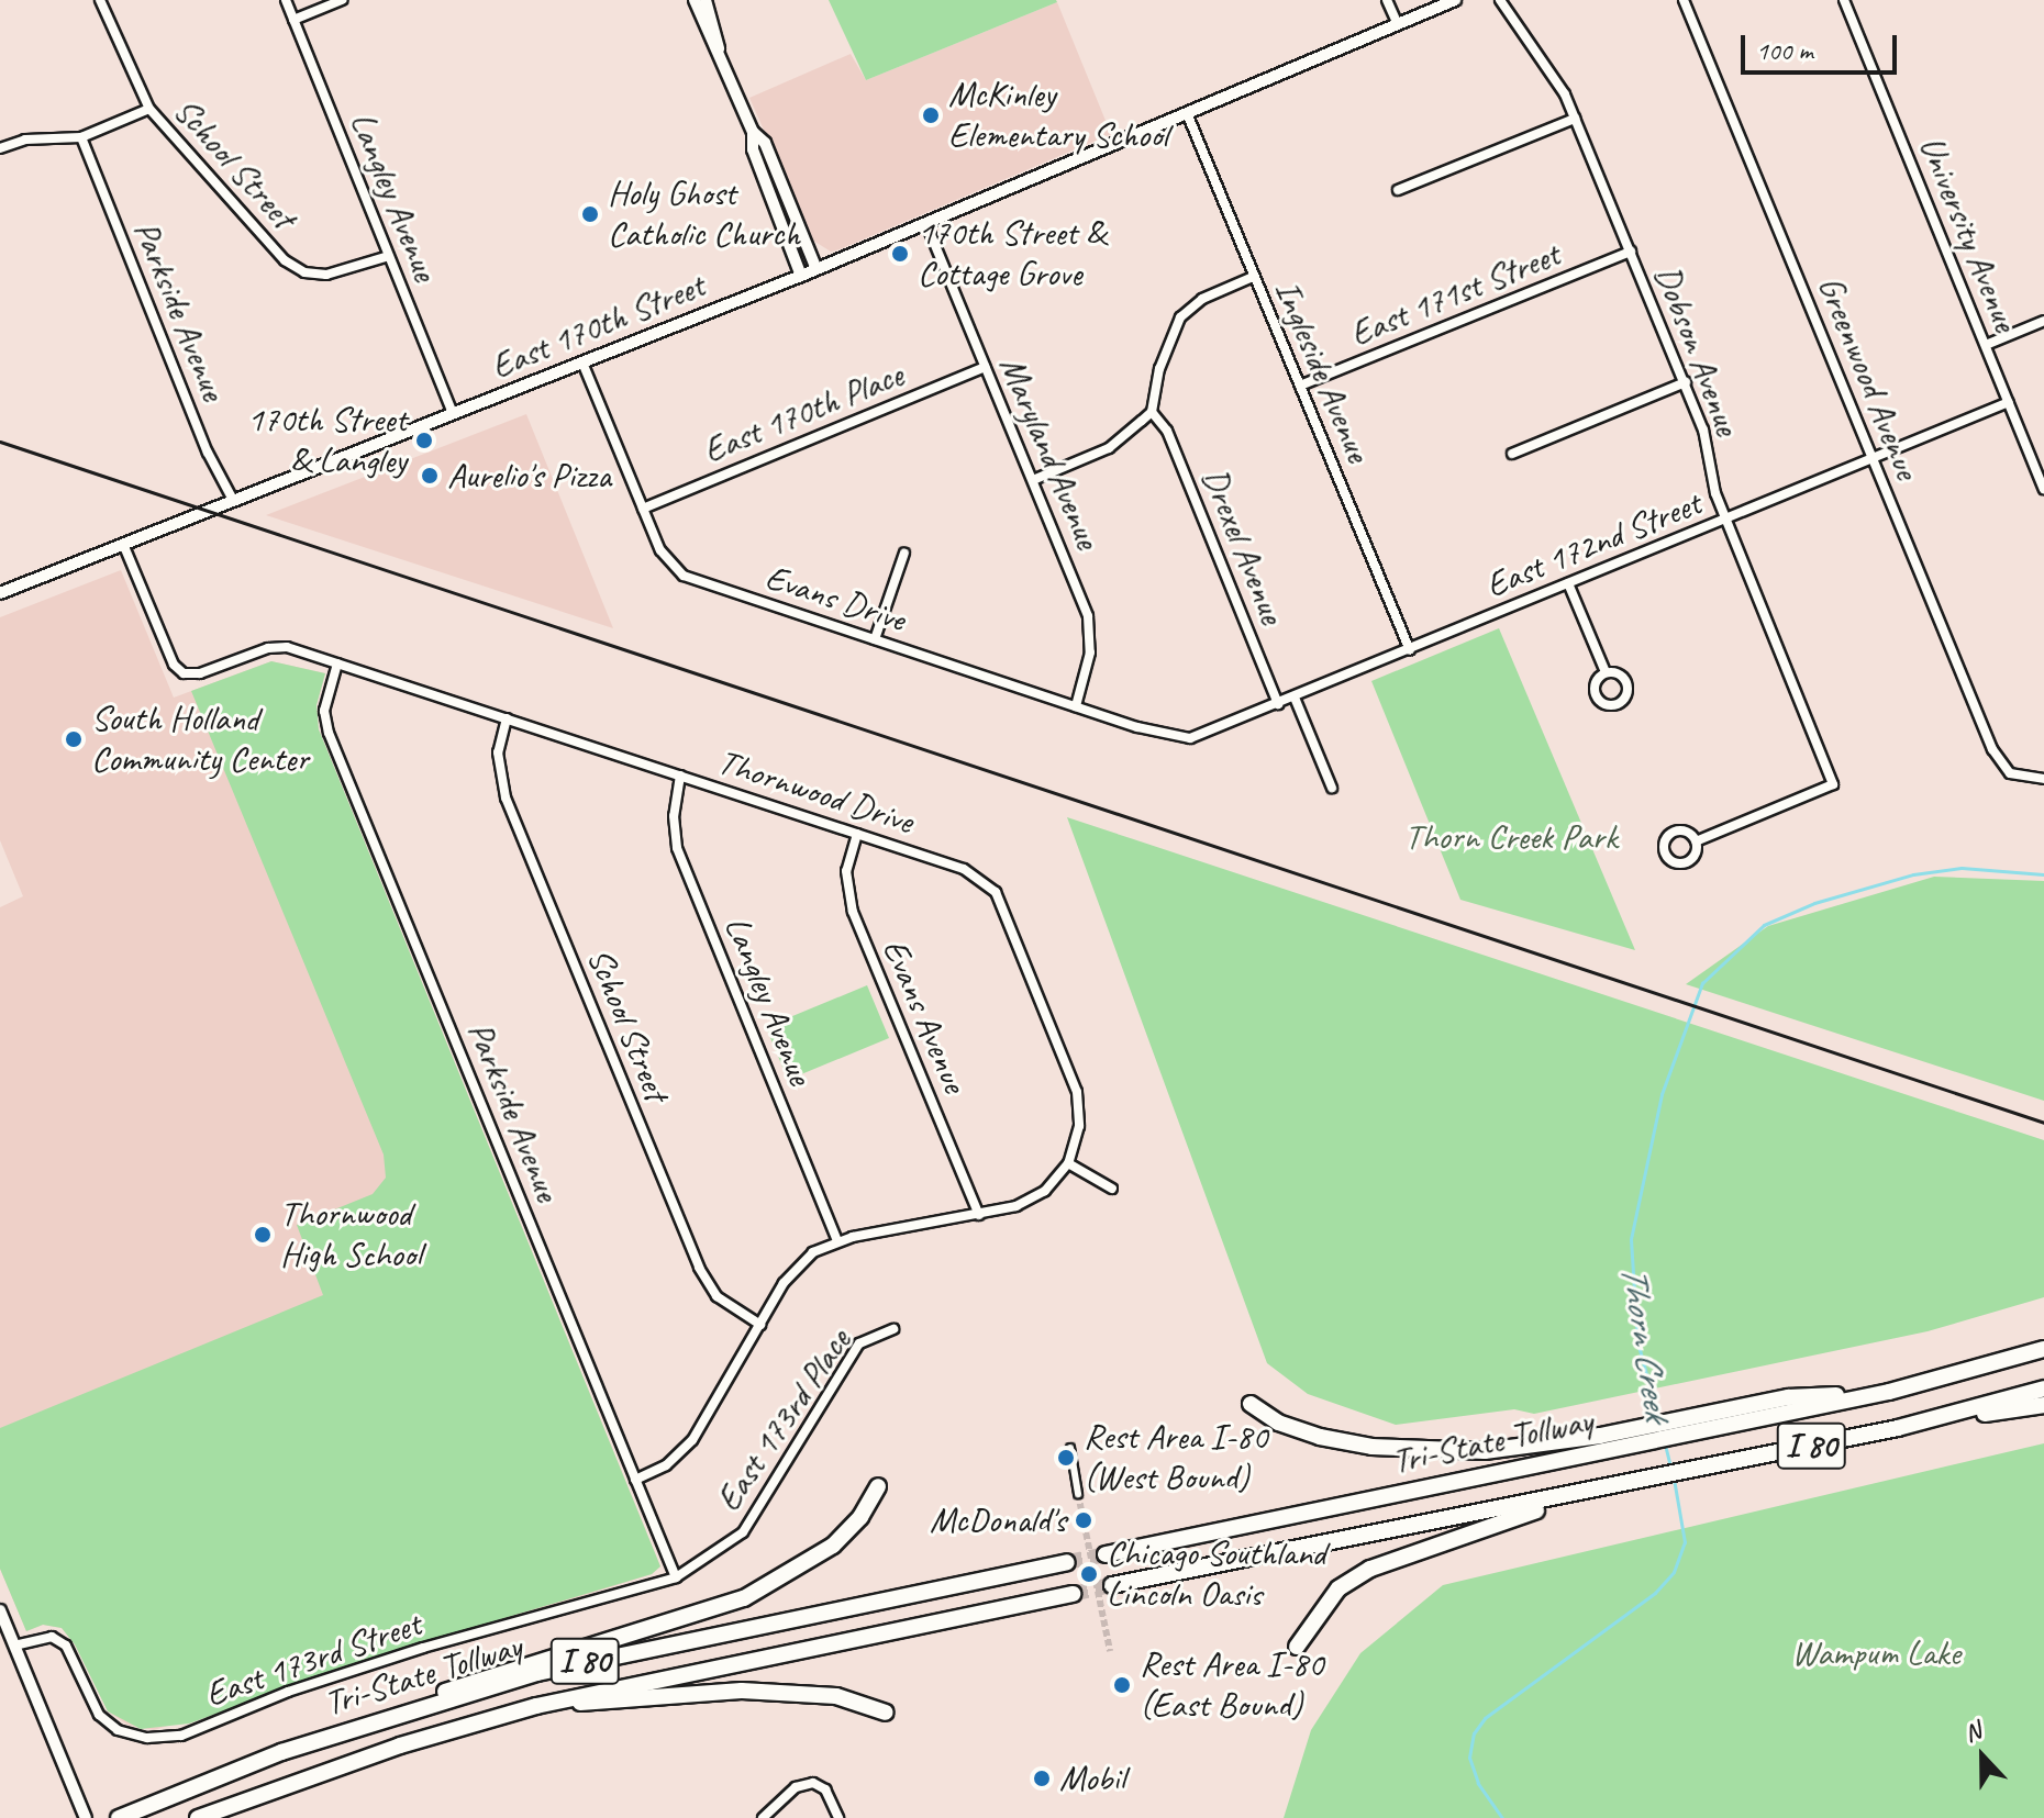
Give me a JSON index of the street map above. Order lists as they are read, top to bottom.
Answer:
{
  "streets": {
    "highway": ["Tri-State Tollway", "I 80"],
    "street": [
      "School Street",
      "Langley Avenue",
      "University Avenue",
      "East 171st Street",
      "Parkside Avenue",
      "East 170th Street",
      "Dobson Avenue",
      "Ingleside Avenue",
      "Greenwood Avenue",
      "East 170th Place",
      "Maryland Avenue",
      "East 172nd Street",
      "Drexel Avenue",
      "Evans Drive",
      "Thornwood Drive",
      "Evans Avenue",
      "East 173rd Place",
      "East 173rd Street"
    ]
  },
  "crossings": [
    ["School Street", "Langley Avenue"],
    ["School Street", "Thornwood Drive"],
    ["Langley Avenue", "East 170th Street"],
    ["Langley Avenue", "Thornwood Drive"],
    ["University Avenue", "East 172nd Street"],
    ["East 171st Street", "Dobson Avenue"],
    ["East 171st Street", "Ingleside Avenue"],
    ["Parkside Avenue", "East 170th Street"],
    ["Parkside Avenue", "Thornwood Drive"],
    ["Parkside Avenue", "East 173rd Place"],
    ["Parkside Avenue", "East 173rd Street"],
    ["East 170th Street", "Ingleside Avenue"],
    ["East 170th Street", "Maryland Avenue"],
    ["East 170th Street", "Evans Drive"],
    ["Dobson Avenue", "East 172nd Street"],
    ["Ingleside Avenue", "East 172nd Street"],
    ["Greenwood Avenue", "East 172nd Street"],
    ["East 170th Place", "Maryland Avenue"],
    ["East 170th Place", "Evans Drive"],
    ["Maryland Avenue", "Evans Drive"],
    ["East 172nd Street", "Drexel Avenue"],
    ["East 172nd Street", "Evans Drive"],
    ["Thornwood Drive", "Evans Avenue"],
    ["East 173rd Place", "East 173rd Street"],
    ["Tri-State Tollway", "I 80"]
  ],
  "water": ["Thorn Creek"],
  "parks": ["Thorn Creek Park", "Wampum Lake"],
  "places": [
    "McKinley Elementary School",
    "Holy Ghost Catholic Church",
    "170th Street & Cottage Grove",
    "170th Street & Langley",
    "Aurelio's Pizza",
    "South Holland Community Center",
    "Thornwood High School",
    "Rest Area I-80 (West Bound)",
    "McDonald's",
    "Chicago Southland Lincoln Oasis",
    "Rest Area I-80 (East Bound)",
    "Mobil"
  ],
  "scale_bar": "100 m",
  "north": "top"
}
